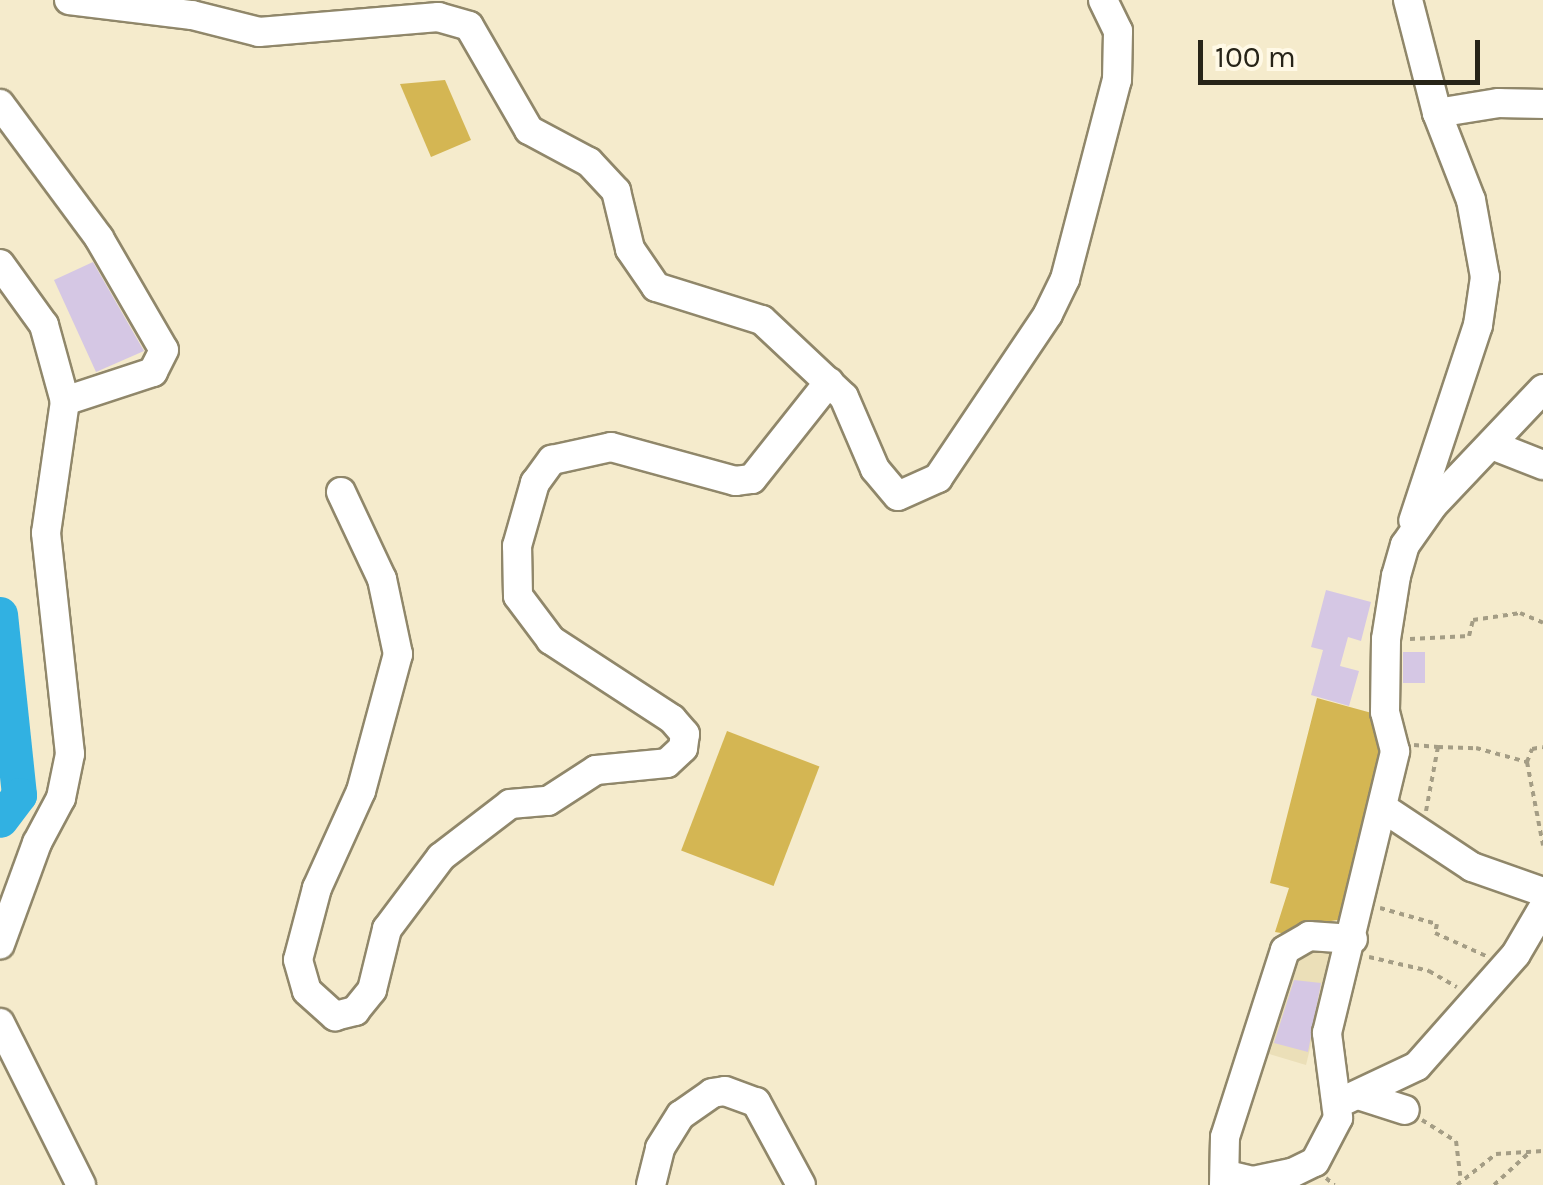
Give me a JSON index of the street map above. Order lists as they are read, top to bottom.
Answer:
{
  "scale_bar": "100 m"
}
